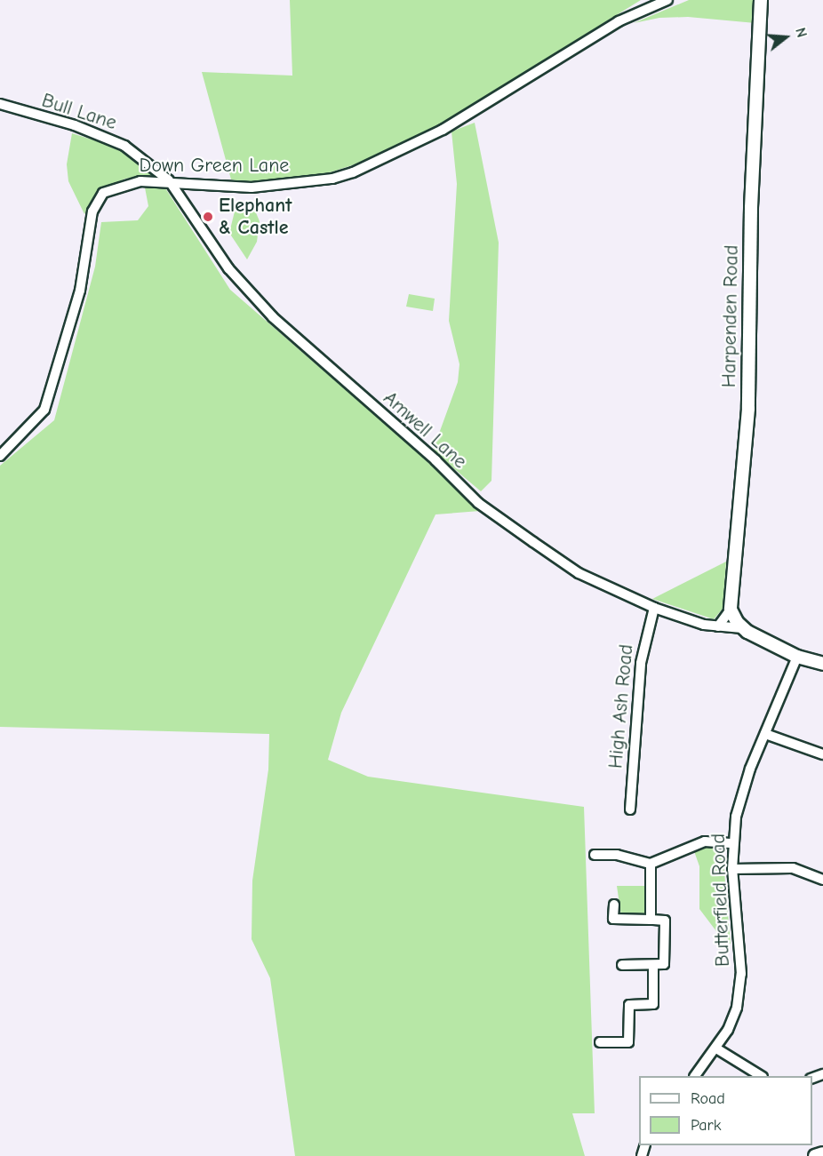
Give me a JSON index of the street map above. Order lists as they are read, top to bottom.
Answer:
{
  "streets": {
    "street": [
      "Bull Lane",
      "Down Green Lane",
      "Harpenden Road",
      "Amwell Lane",
      "High Ash Road",
      "Butterfield Road"
    ]
  },
  "crossings": [
    ["Bull Lane", "Down Green Lane"],
    ["Bull Lane", "Amwell Lane"],
    ["Down Green Lane", "Amwell Lane"],
    ["Amwell Lane", "High Ash Road"]
  ],
  "places": ["Elephant & Castle"],
  "legend": ["Road", "Park"],
  "north": "right"
}
